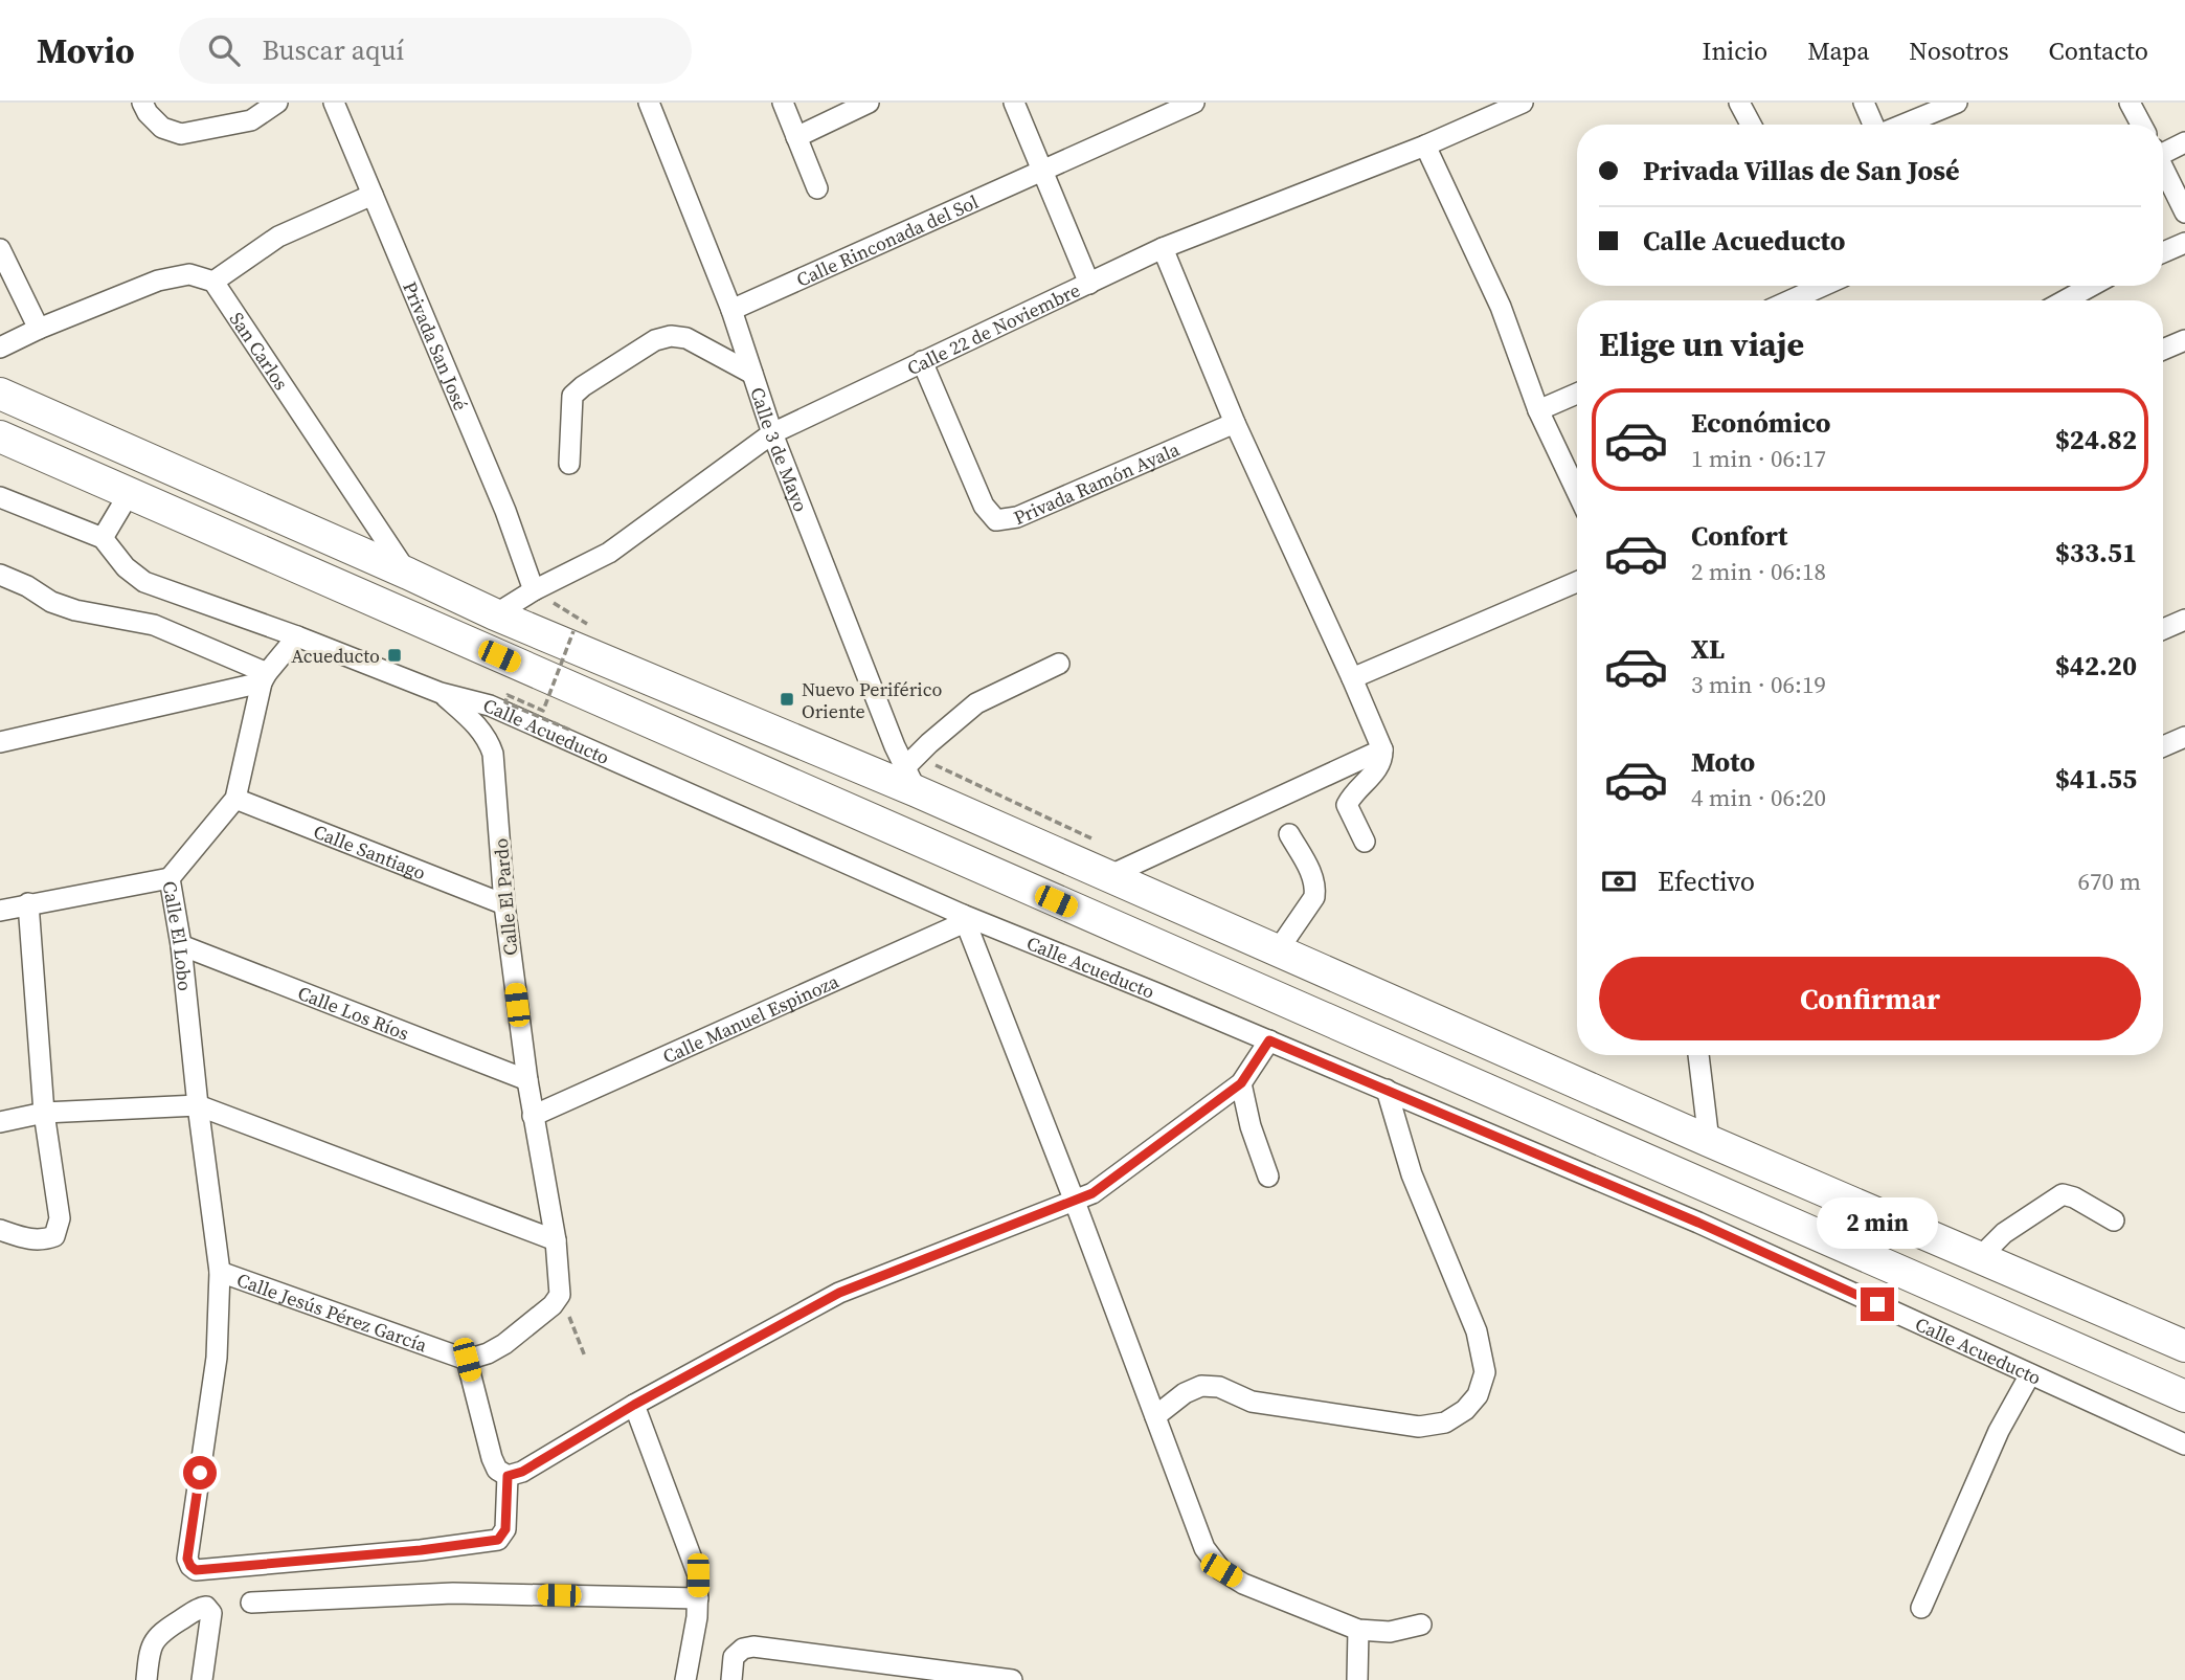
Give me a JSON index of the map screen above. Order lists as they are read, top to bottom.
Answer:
{
  "streets": {
    "street": [
      "Calle Rinconada del Sol",
      "Calle 22 de Noviembre",
      "Privada San José",
      "San Carlos",
      "Calle 3 de Mayo",
      "Privada Ramón Ayala",
      "Calle Acueducto",
      "Calle Santiago",
      "Calle El Pardo",
      "Calle El Lobo",
      "Calle Los Ríos",
      "Calle Manuel Espinoza",
      "Calle Jesús Pérez García"
    ]
  },
  "crossings": [
    ["Calle Rinconada del Sol", "Calle 3 de Mayo"],
    ["Calle 22 de Noviembre", "Privada San José"],
    ["Calle 22 de Noviembre", "Calle 3 de Mayo"],
    ["Calle 22 de Noviembre", "Privada Ramón Ayala"],
    ["Calle Acueducto", "Calle El Pardo"],
    ["Calle Acueducto", "Calle El Lobo"],
    ["Calle Acueducto", "Calle Manuel Espinoza"],
    ["Calle Santiago", "Calle El Pardo"],
    ["Calle Santiago", "Calle El Lobo"],
    ["Calle El Pardo", "Calle Los Ríos"],
    ["Calle El Pardo", "Calle Manuel Espinoza"],
    ["Calle El Lobo", "Calle Los Ríos"],
    ["Calle El Lobo", "Calle Jesús Pérez García"]
  ],
  "places": {
    "transit": ["Acueducto", "Nuevo Periférico Oriente"]
  },
  "page": {
    "header": "Movio",
    "search": "Buscar aquí",
    "nav": [
      "Inicio",
      "Mapa",
      "Nosotros",
      "Contacto"
    ],
    "banner": ["Privada Villas de San José", "Calle Acueducto"],
    "heading": "Elige un viaje",
    "list": [
      {
        "name": "Económico",
        "note": "1 min · 06:17",
        "value": "$24.82"
      },
      {
        "name": "Confort",
        "note": "2 min · 06:18",
        "value": "$33.51"
      },
      {
        "name": "XL",
        "note": "3 min · 06:19",
        "value": "$42.20"
      },
      {
        "name": "Moto",
        "note": "4 min · 06:20",
        "value": "$41.55"
      }
    ],
    "pay": ["Efectivo", "670 m"],
    "buttons": "Confirmar",
    "bubble": "2 min"
  }
}
